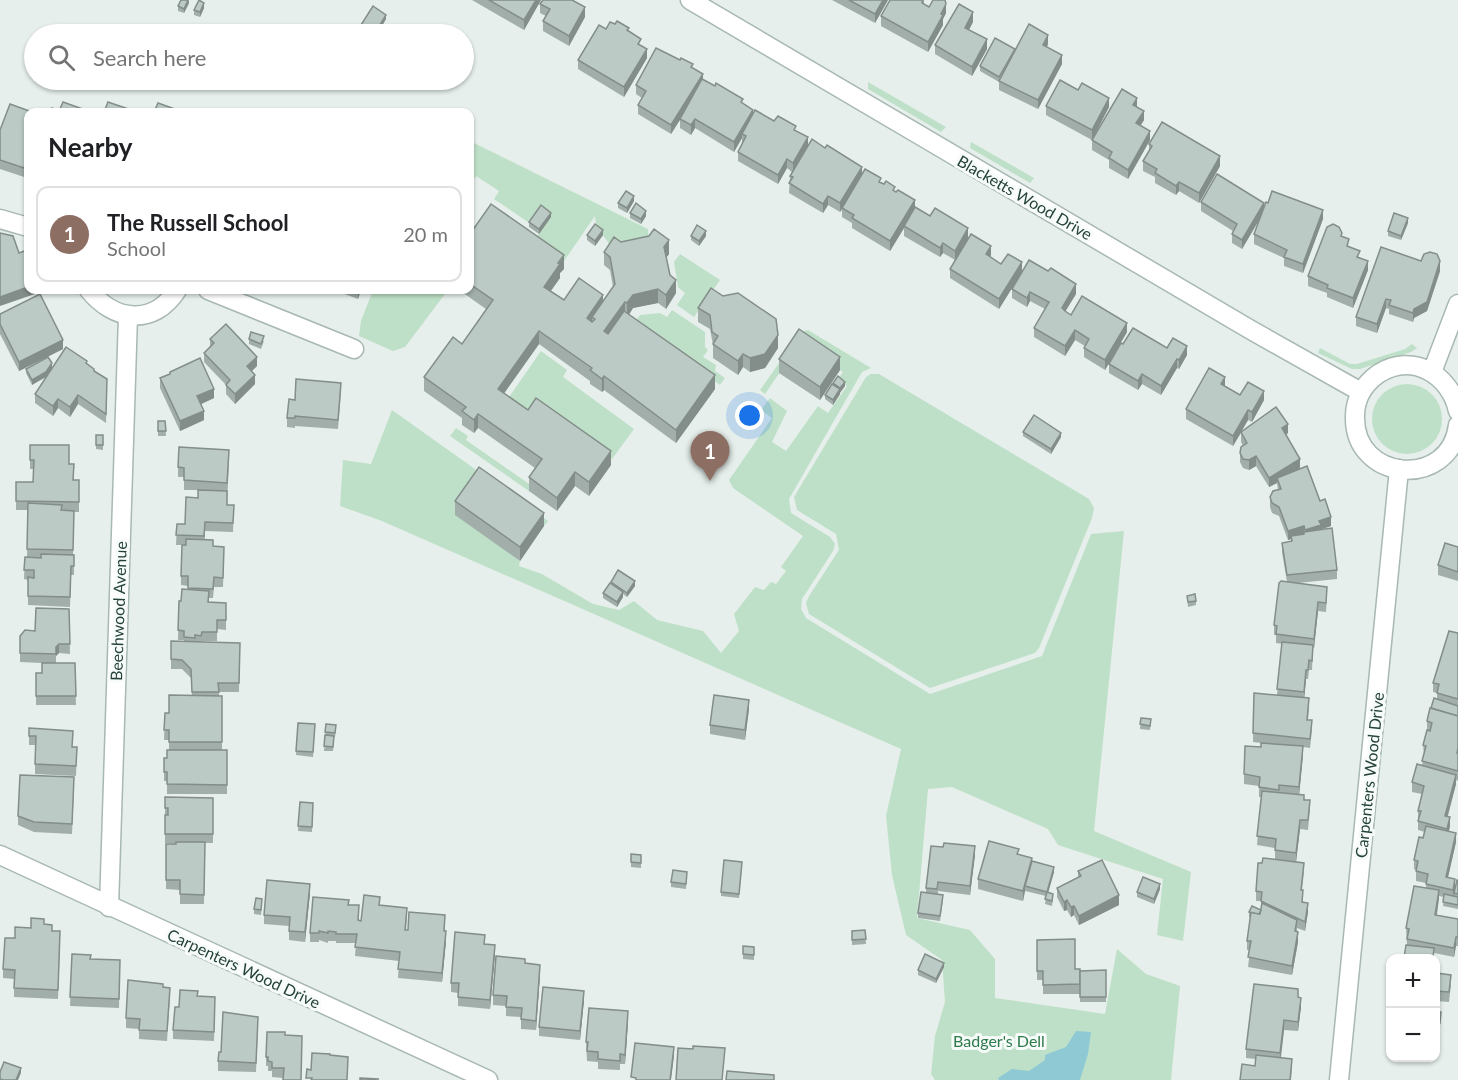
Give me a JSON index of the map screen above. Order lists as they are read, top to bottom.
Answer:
{
  "streets": {
    "street": ["Blacketts Wood Drive", "Beechwood Avenue", "Carpenters Wood Drive"]
  },
  "crossings": [
    ["Beechwood Avenue", "Carpenters Wood Drive"]
  ],
  "parks": ["Badger's Dell"],
  "page": {
    "search": "Search here",
    "heading": "Nearby",
    "list": [
      {
        "mark": "1",
        "name": "The Russell School",
        "note": "School",
        "value": "20 m"
      }
    ],
    "pins": "1",
    "map_buttons": ["+", "−"]
  }
}
